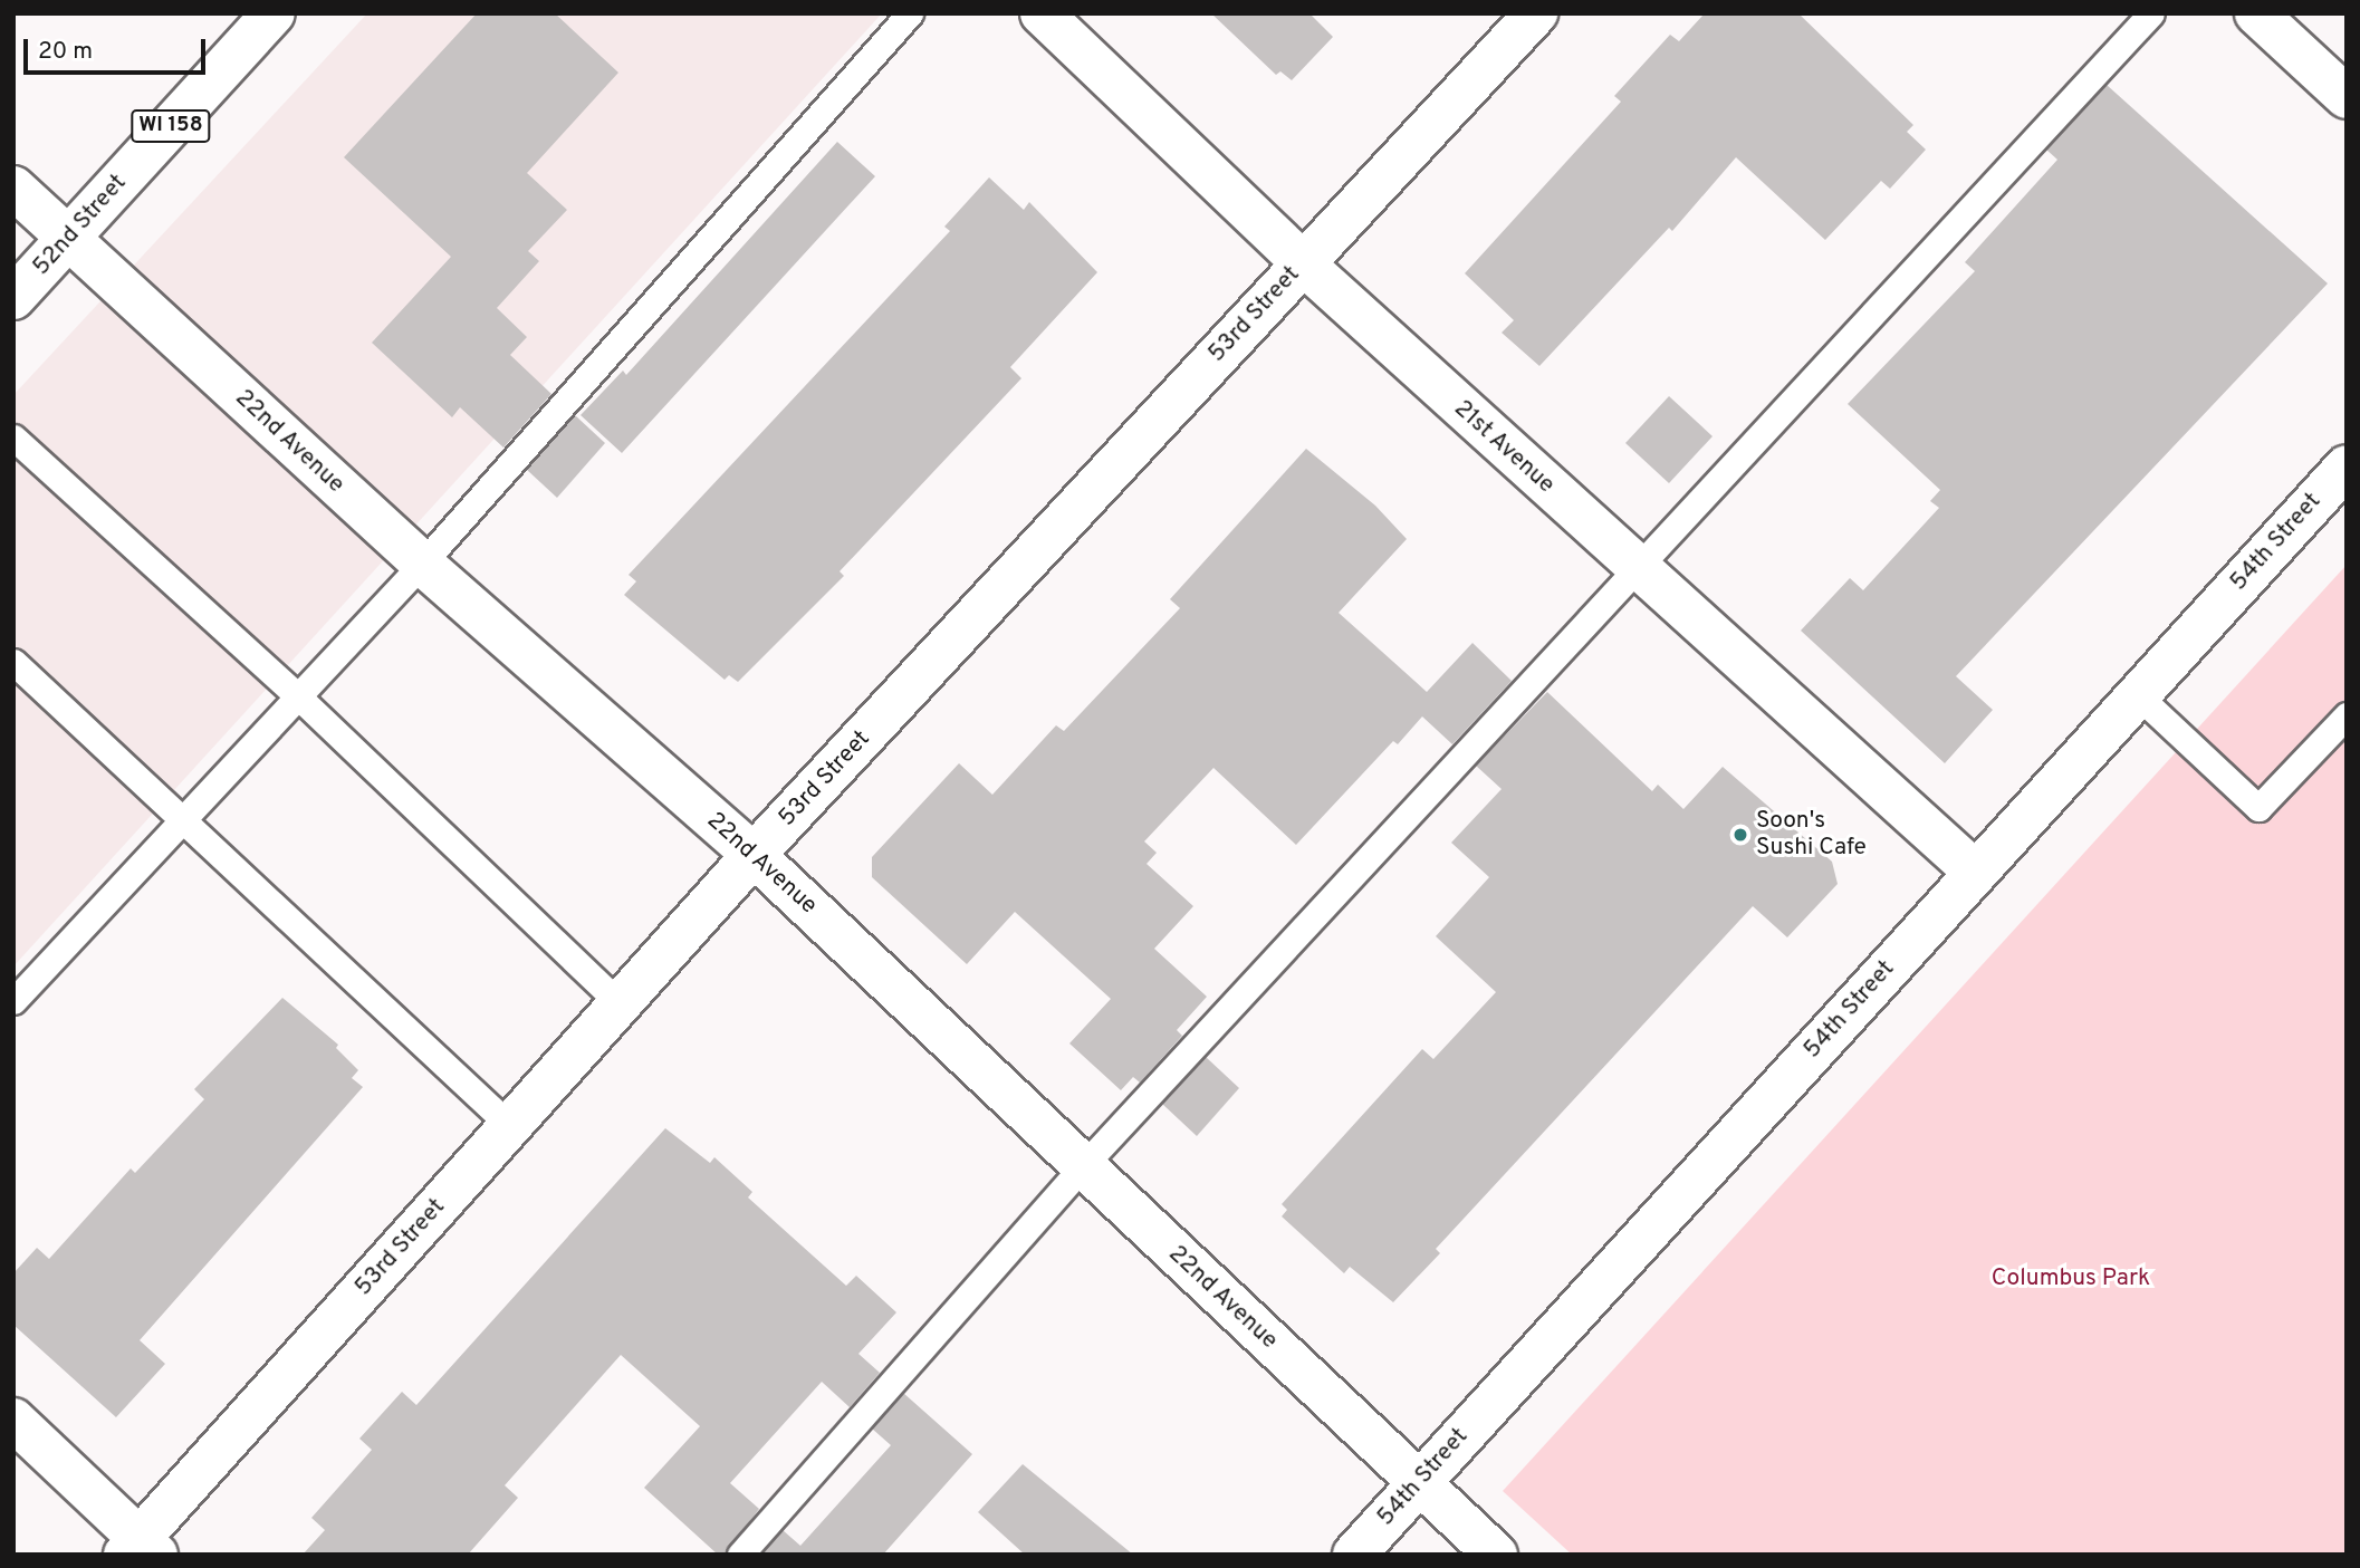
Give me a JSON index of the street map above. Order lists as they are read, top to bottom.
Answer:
{
  "streets": {
    "street": [
      "WI 158",
      "52nd Street",
      "53rd Street",
      "22nd Avenue",
      "21st Avenue",
      "54th Street"
    ]
  },
  "crossings": [
    ["52nd Street", "22nd Avenue"],
    ["53rd Street", "22nd Avenue"],
    ["53rd Street", "21st Avenue"],
    ["22nd Avenue", "54th Street"],
    ["21st Avenue", "54th Street"]
  ],
  "parks": ["Columbus Park"],
  "places": ["Soon's Sushi Cafe"],
  "scale_bar": "20 m"
}
